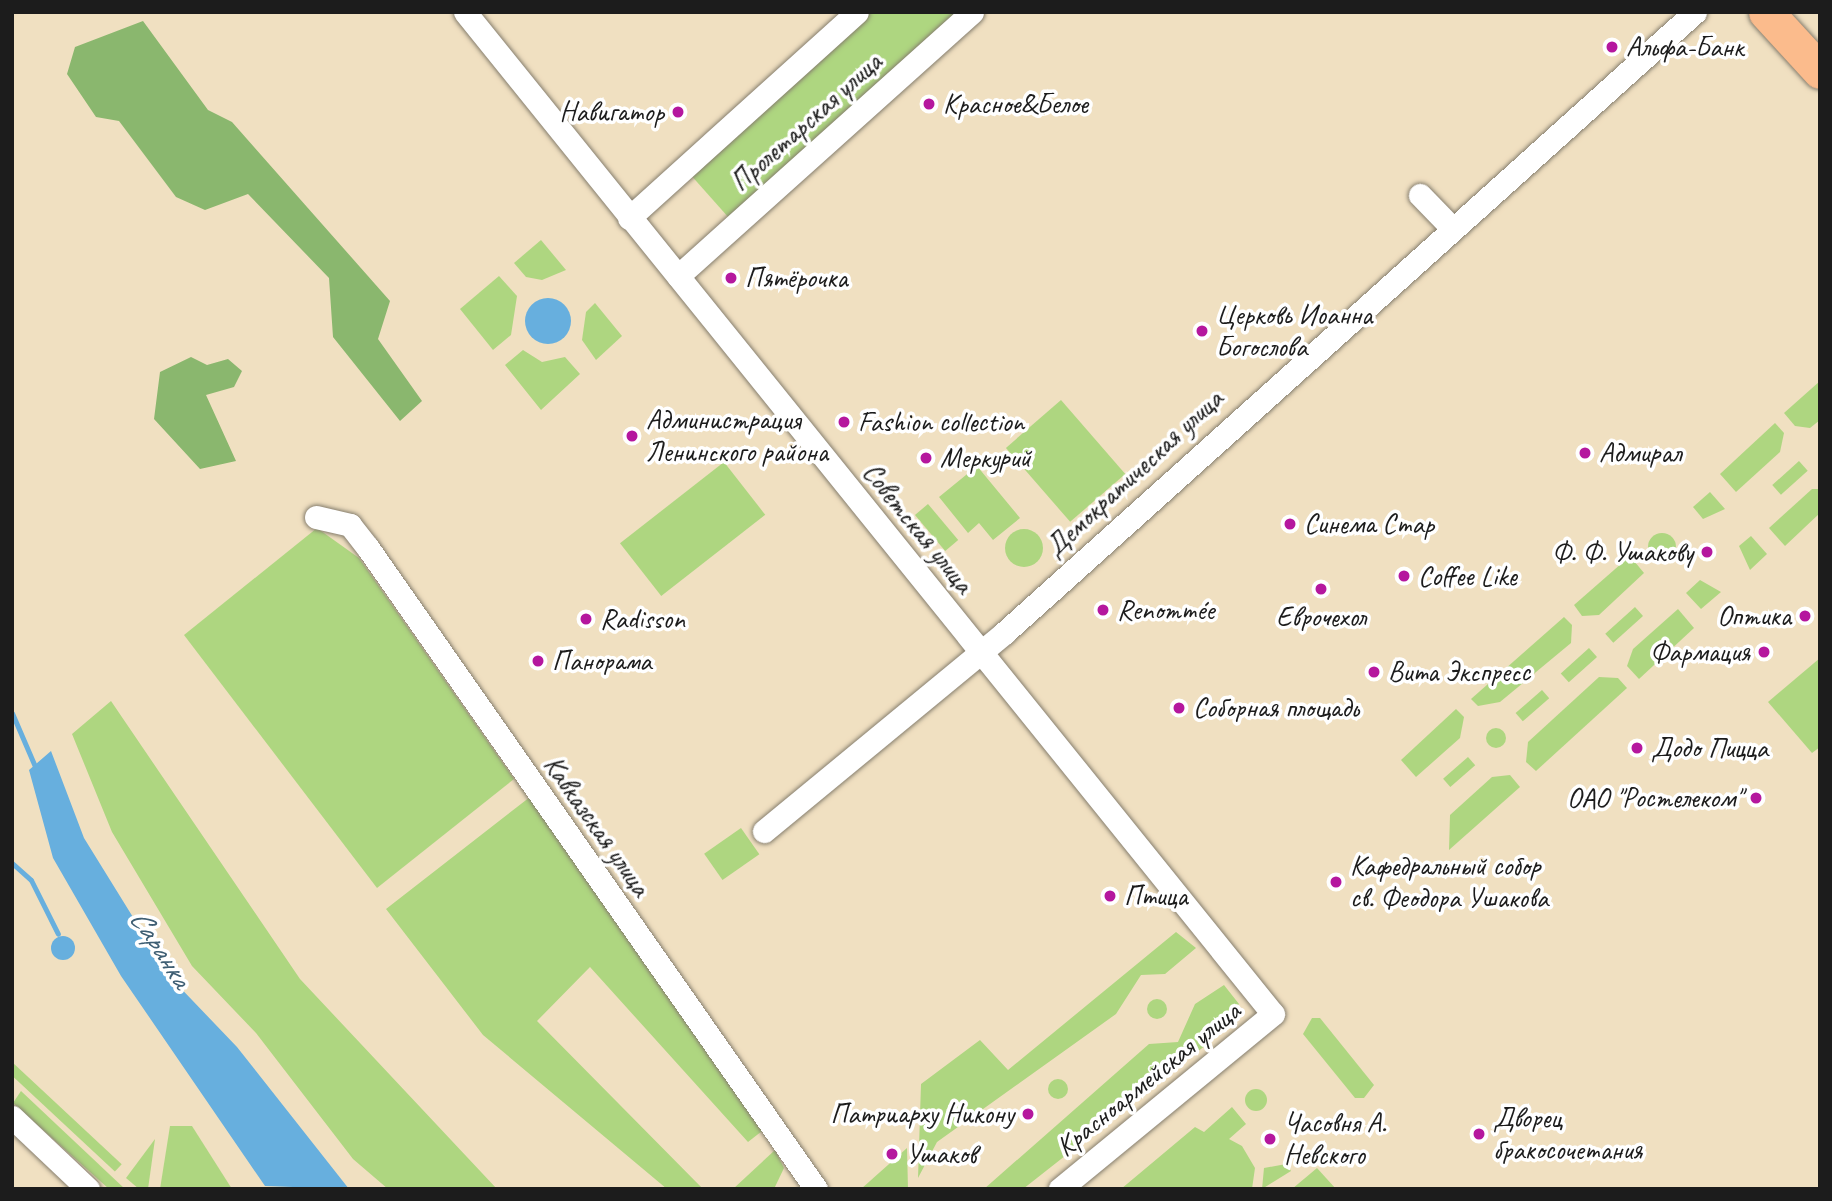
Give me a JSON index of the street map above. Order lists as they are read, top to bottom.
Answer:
{
  "streets": {
    "street": [
      "Пролетарская улица",
      "Демократическая улица",
      "Советская улица",
      "Кавказская улица",
      "Красноармейская улица"
    ]
  },
  "crossings": [
    ["Пролетарская улица", "Советская улица"],
    ["Демократическая улица", "Советская улица"],
    ["Советская улица", "Красноармейская улица"]
  ],
  "water": ["Саранка"],
  "places": [
    "Альфа-Банк",
    "Красное&Белое",
    "Навигатор",
    "Пятёрочка",
    "Церковь Иоанна Богослова",
    "Fashion collection",
    "Администрация Ленинского района",
    "Адмирал",
    "Меркурий",
    "Синема Стар",
    "Ф. Ф. Ушакову",
    "Coffee Like",
    "Еврочехол",
    "Renommée",
    "Оптика",
    "Radisson",
    "Фармация",
    "Панорама",
    "Вита Экспресс",
    "Соборная площадь",
    "Додо Пицца",
    "ОАО \"Ростелеком\"",
    "Кафедральный собор св. Феодора Ушакова",
    "Птица",
    "Патриарху Никону",
    "Дворец бракосочетания",
    "Часовня А. Невского",
    "Ушаков"
  ]
}
